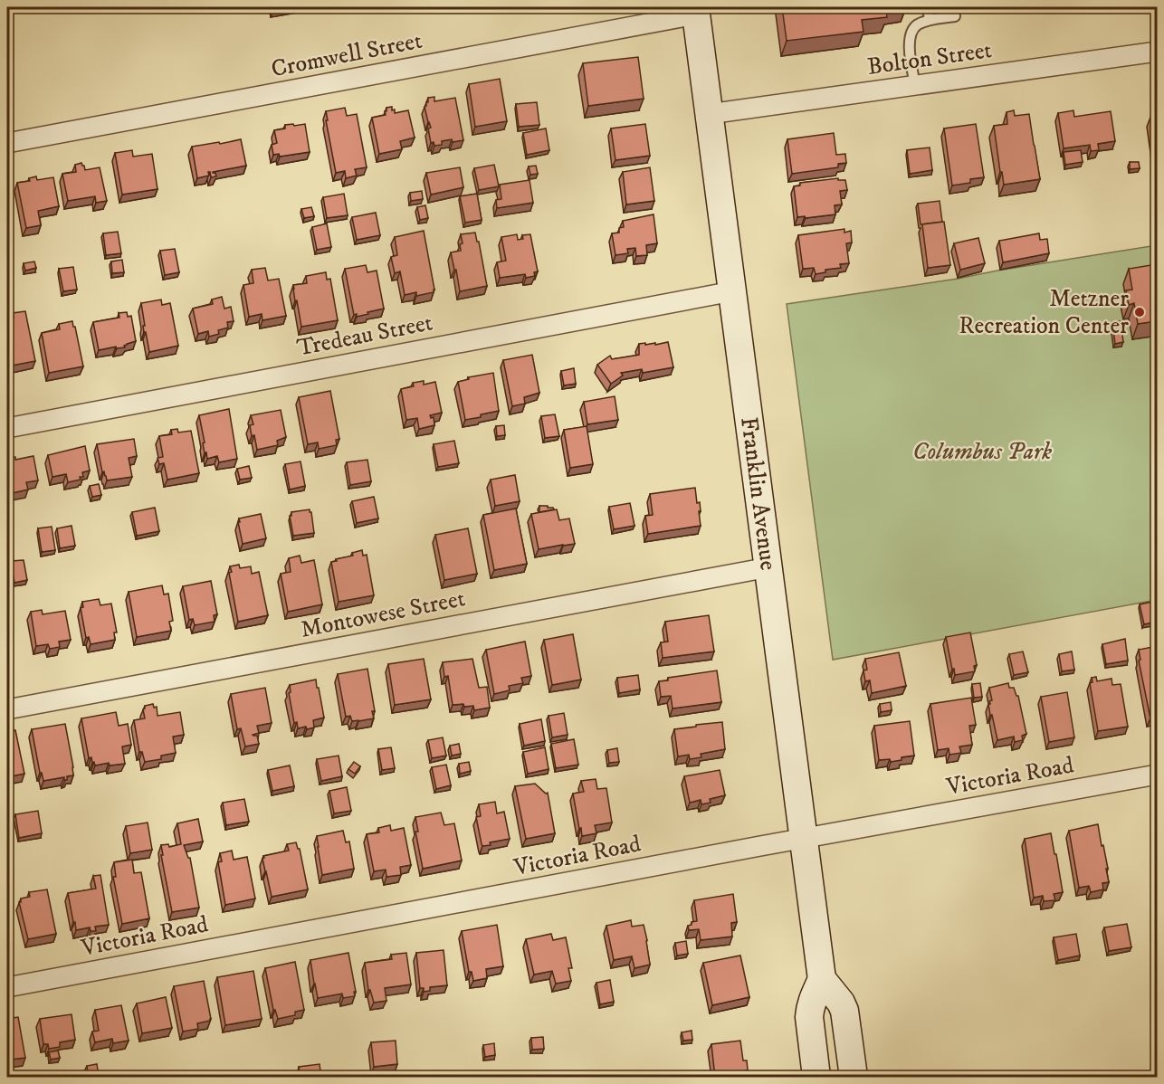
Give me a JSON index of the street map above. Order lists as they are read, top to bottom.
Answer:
{
  "streets": {
    "main road": ["Franklin Avenue"],
    "street": [
      "Cromwell Street",
      "Bolton Street",
      "Tredeau Street",
      "Montowese Street",
      "Victoria Road"
    ]
  },
  "crossings": [
    ["Cromwell Street", "Franklin Avenue"],
    ["Bolton Street", "Franklin Avenue"],
    ["Tredeau Street", "Franklin Avenue"],
    ["Franklin Avenue", "Montowese Street"],
    ["Franklin Avenue", "Victoria Road"]
  ],
  "parks": ["Columbus Park"],
  "places": ["Metzner Recreation Center"]
}
